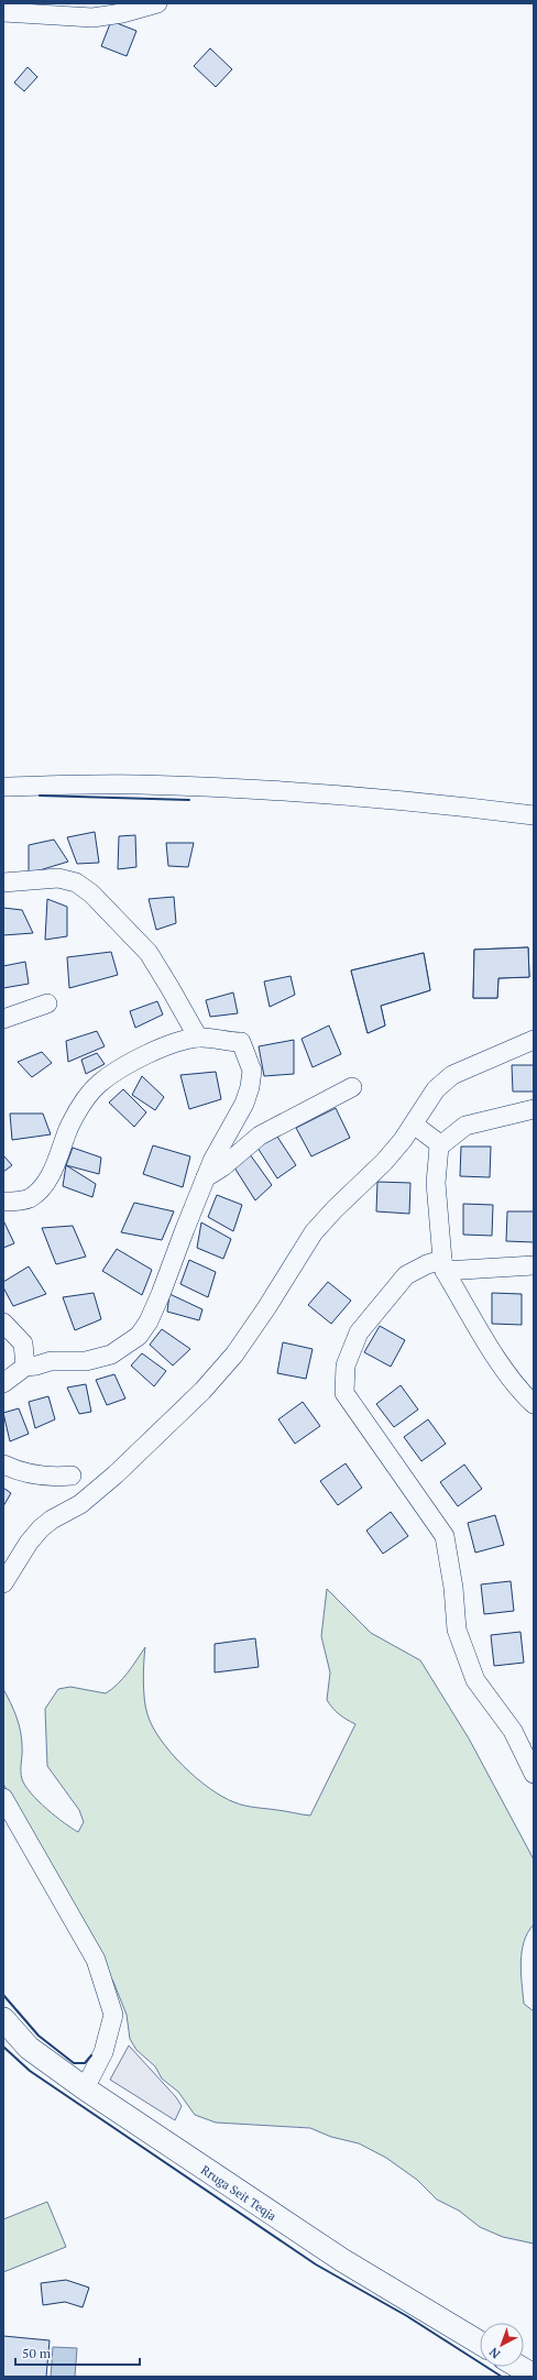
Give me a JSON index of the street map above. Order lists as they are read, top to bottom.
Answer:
{
  "streets": {
    "main road": ["Rruga Seit Teqja"]
  },
  "scale_bar": "50 m",
  "north": "bottom left"
}
